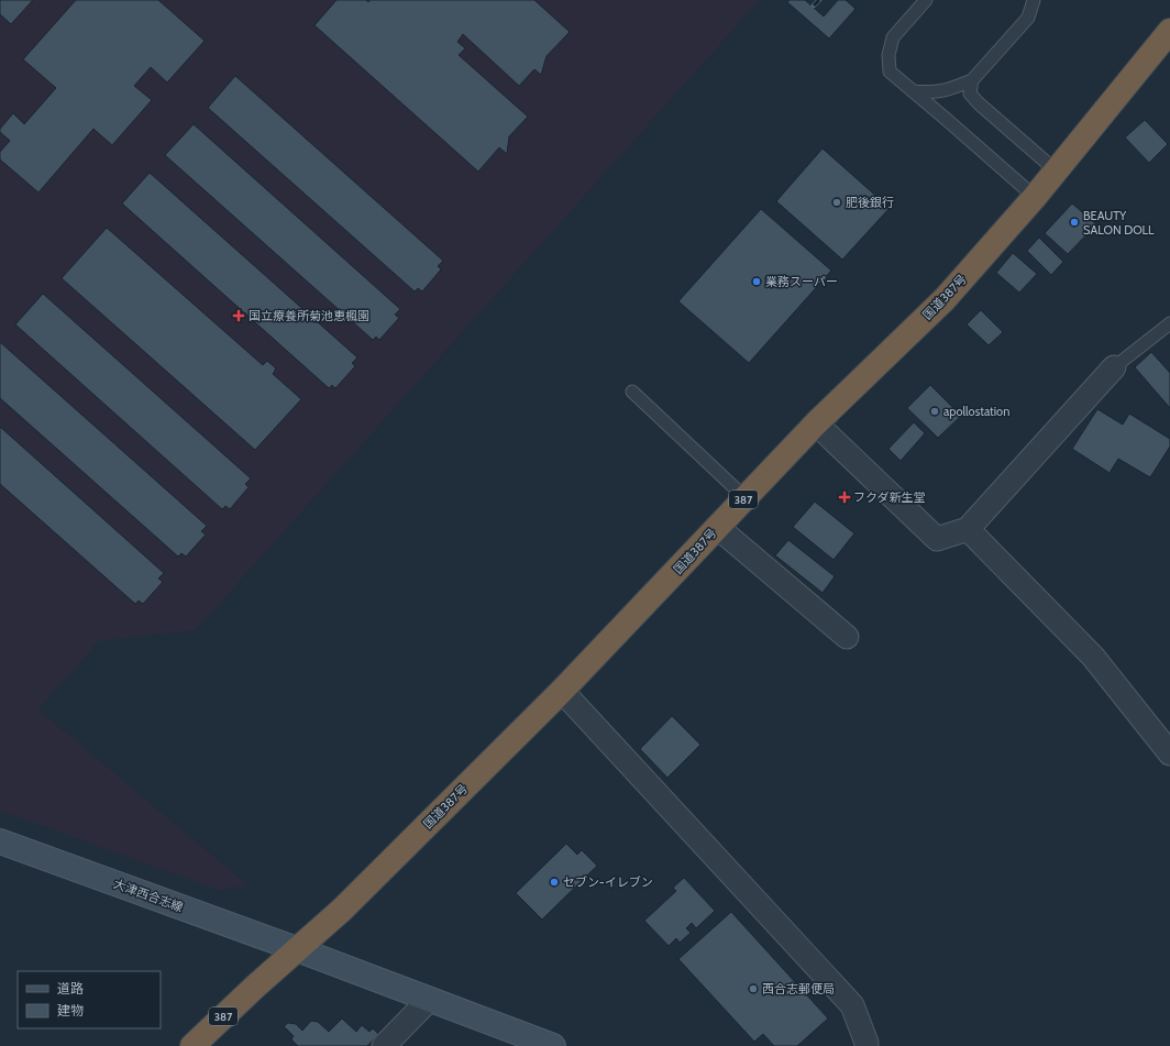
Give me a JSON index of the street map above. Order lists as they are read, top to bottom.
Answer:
{
  "streets": {
    "highway": ["国道387号", "387"],
    "main road": ["大津西合志線"]
  },
  "crossings": [
    ["国道387号", "大津西合志線"]
  ],
  "places": {
    "other": [
      "肥後銀行",
      "BEAUTY SALON DOLL",
      "業務スーパー",
      "apollostation",
      "セブン-イレブン",
      "西合志郵便局"
    ],
    "health": ["国立療養所菊池恵楓園", "フクダ新生堂"]
  },
  "legend": ["道路", "建物"]
}
